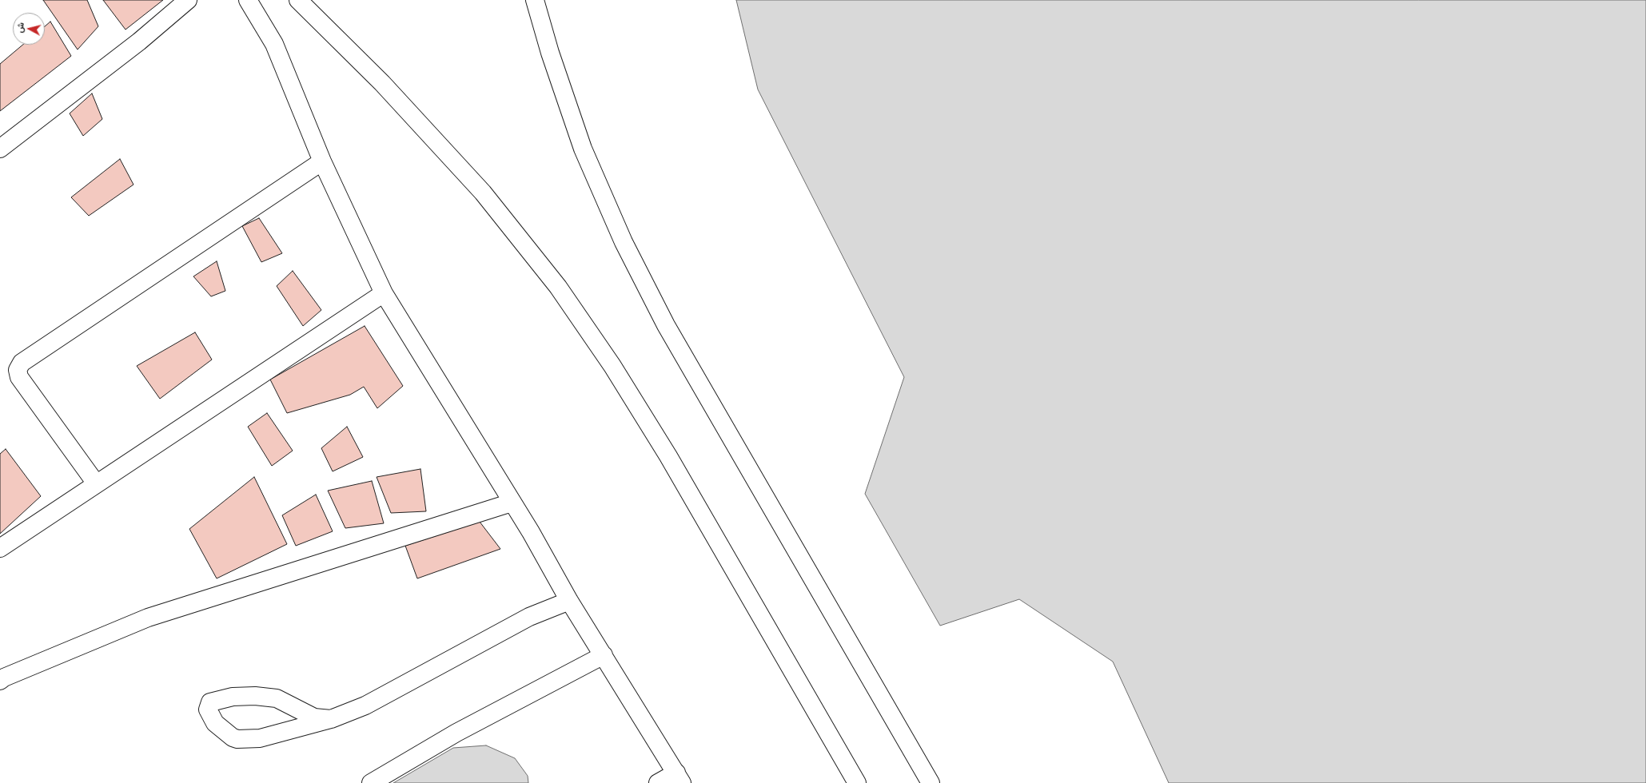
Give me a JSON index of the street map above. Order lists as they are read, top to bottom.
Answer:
{
  "north": "left"
}
